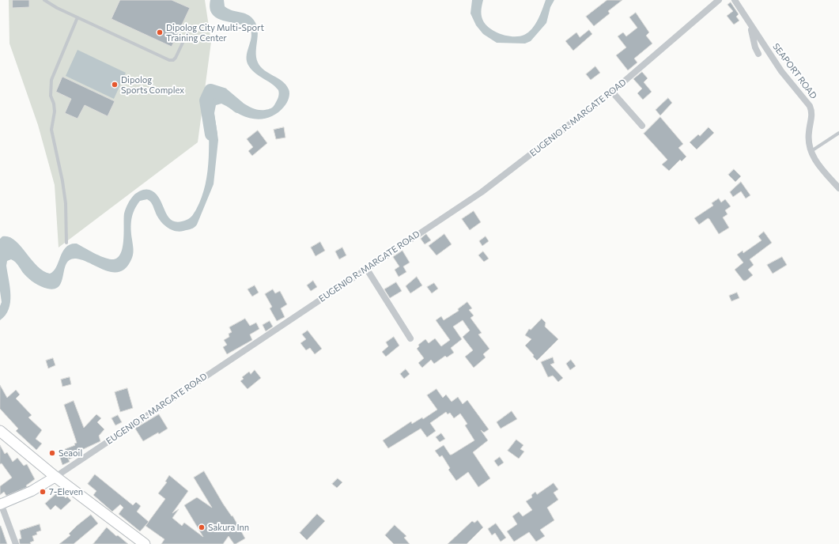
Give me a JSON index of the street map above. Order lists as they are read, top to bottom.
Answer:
{
  "streets": {
    "street": ["SEAPORT ROAD", "EUGENIO R. MARGATE ROAD"]
  },
  "places": [
    "Dipolog City Multi-Sport Training Center",
    "Dipolog Sports Complex",
    "Seaoil",
    "7-Eleven",
    "Sakura Inn"
  ]
}
